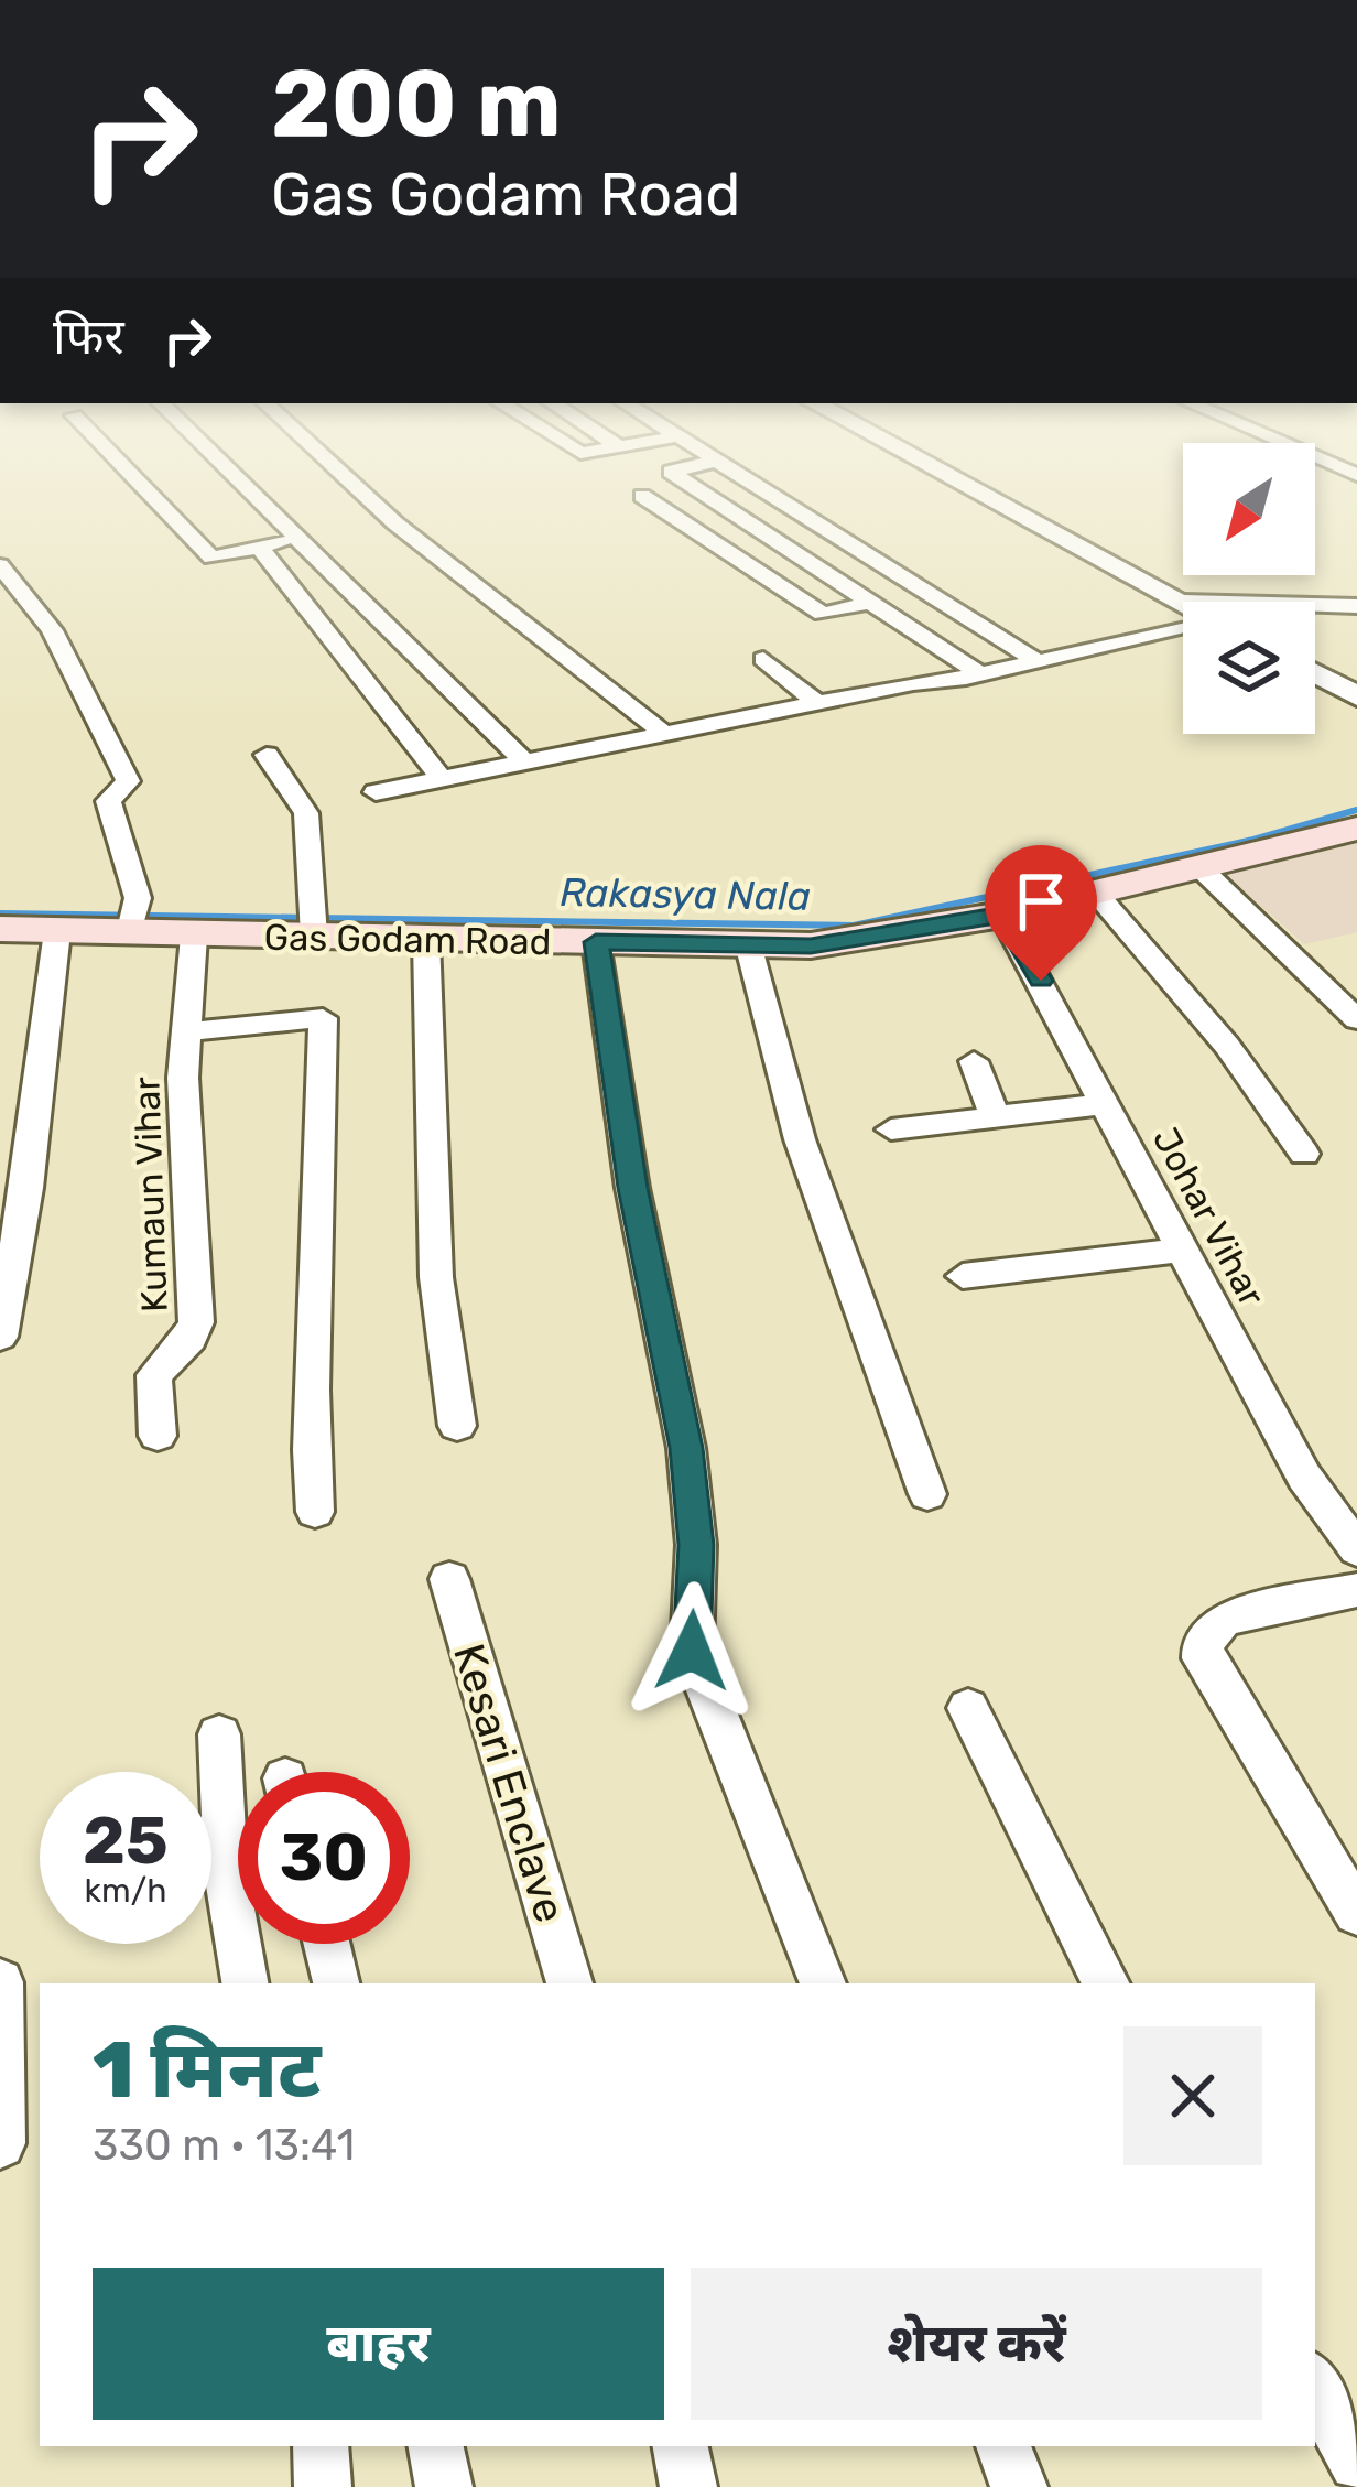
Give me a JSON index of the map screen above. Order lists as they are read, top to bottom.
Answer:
{
  "streets": {
    "main road": ["Gas Godam Road"],
    "street": ["Kumaun Vihar", "Johar Vihar", "Kesari Enclave"]
  },
  "crossings": [
    ["Gas Godam Road", "Kumaun Vihar"],
    ["Gas Godam Road", "Johar Vihar"]
  ],
  "water": ["Rakasya Nala"],
  "north": "bottom left",
  "page": {
    "turn": ["200 m", "Gas Godam Road"],
    "then": "फिर",
    "speed": "25 km/h",
    "limit": "30",
    "heading": ["1 मिनट", "330 m · 13:41"],
    "buttons": ["बाहर", "शेयर करें"]
  }
}
